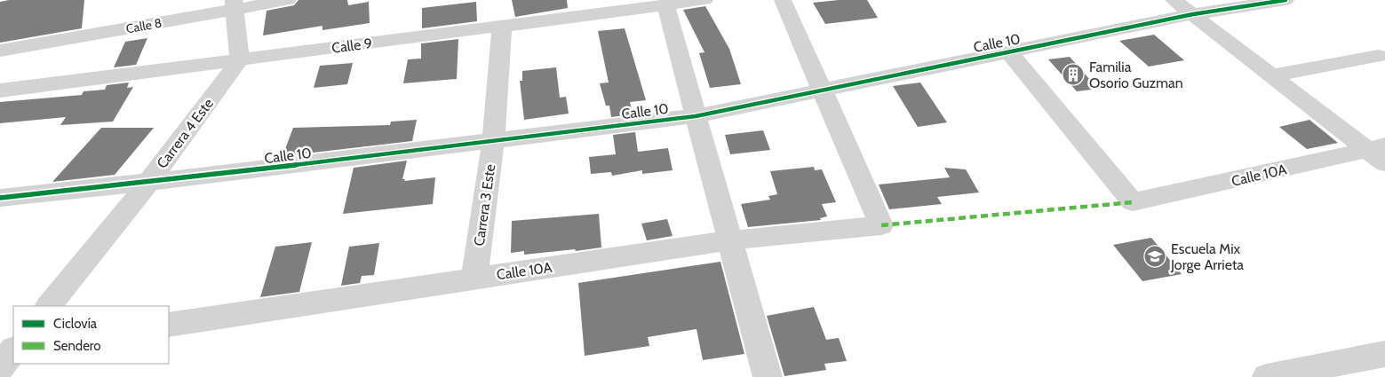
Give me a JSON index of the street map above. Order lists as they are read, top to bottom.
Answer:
{
  "streets": {
    "street": [
      "Calle 8",
      "Calle 10",
      "Calle 9",
      "Carrera 4 Este",
      "Calle 10A",
      "Carrera 3 Este"
    ]
  },
  "crossings": [
    ["Calle 10", "Carrera 4 Este"],
    ["Calle 10", "Calle 10A"],
    ["Calle 10", "Carrera 3 Este"],
    ["Calle 9", "Carrera 4 Este"],
    ["Calle 9", "Carrera 3 Este"],
    ["Calle 10A", "Carrera 3 Este"]
  ],
  "places": {
    "building": ["Familia Osorio Guzman"],
    "school or university": ["Escuela Mix Jorge Arrieta"]
  },
  "legend": ["Ciclovía", "Sendero"]
}
